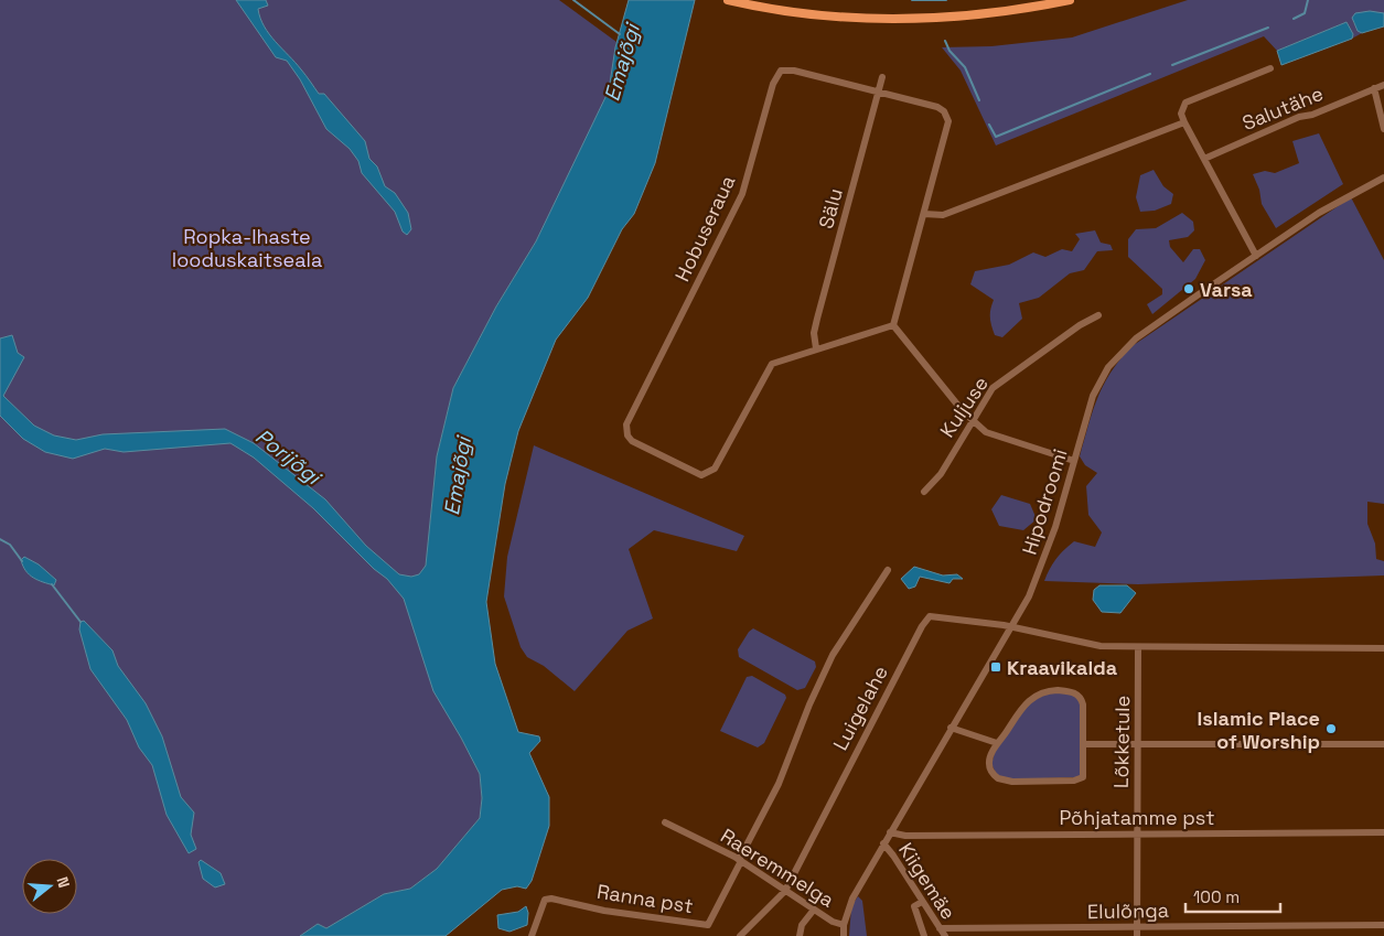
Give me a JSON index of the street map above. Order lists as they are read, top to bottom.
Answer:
{
  "streets": {
    "street": [
      "Salutähe",
      "Sälu",
      "Hobuseraua",
      "Kuljuse",
      "Hipodroomi",
      "Luigelahe",
      "Lõkketule",
      "Põhjatamme pst",
      "Raeremmelga",
      "Kiigemäe",
      "Ranna pst",
      "Elulõnga"
    ]
  },
  "crossings": [
    ["Sälu", "Hobuseraua"],
    ["Hipodroomi", "Luigelahe"],
    ["Hipodroomi", "Põhjatamme pst"],
    ["Hipodroomi", "Raeremmelga"],
    ["Hipodroomi", "Kiigemäe"],
    ["Luigelahe", "Raeremmelga"],
    ["Lõkketule", "Põhjatamme pst"],
    ["Lõkketule", "Elulõnga"],
    ["Raeremmelga", "Ranna pst"],
    ["Kiigemäe", "Elulõnga"]
  ],
  "water": ["Emajõgi", "Porijõgi"],
  "parks": ["Ropka-Ihaste looduskaitseala"],
  "places": {
    "other": ["Varsa", "Islamic Place of Worship"],
    "transit": ["Kraavikalda"]
  },
  "scale_bar": "100 m",
  "north": "right"
}
